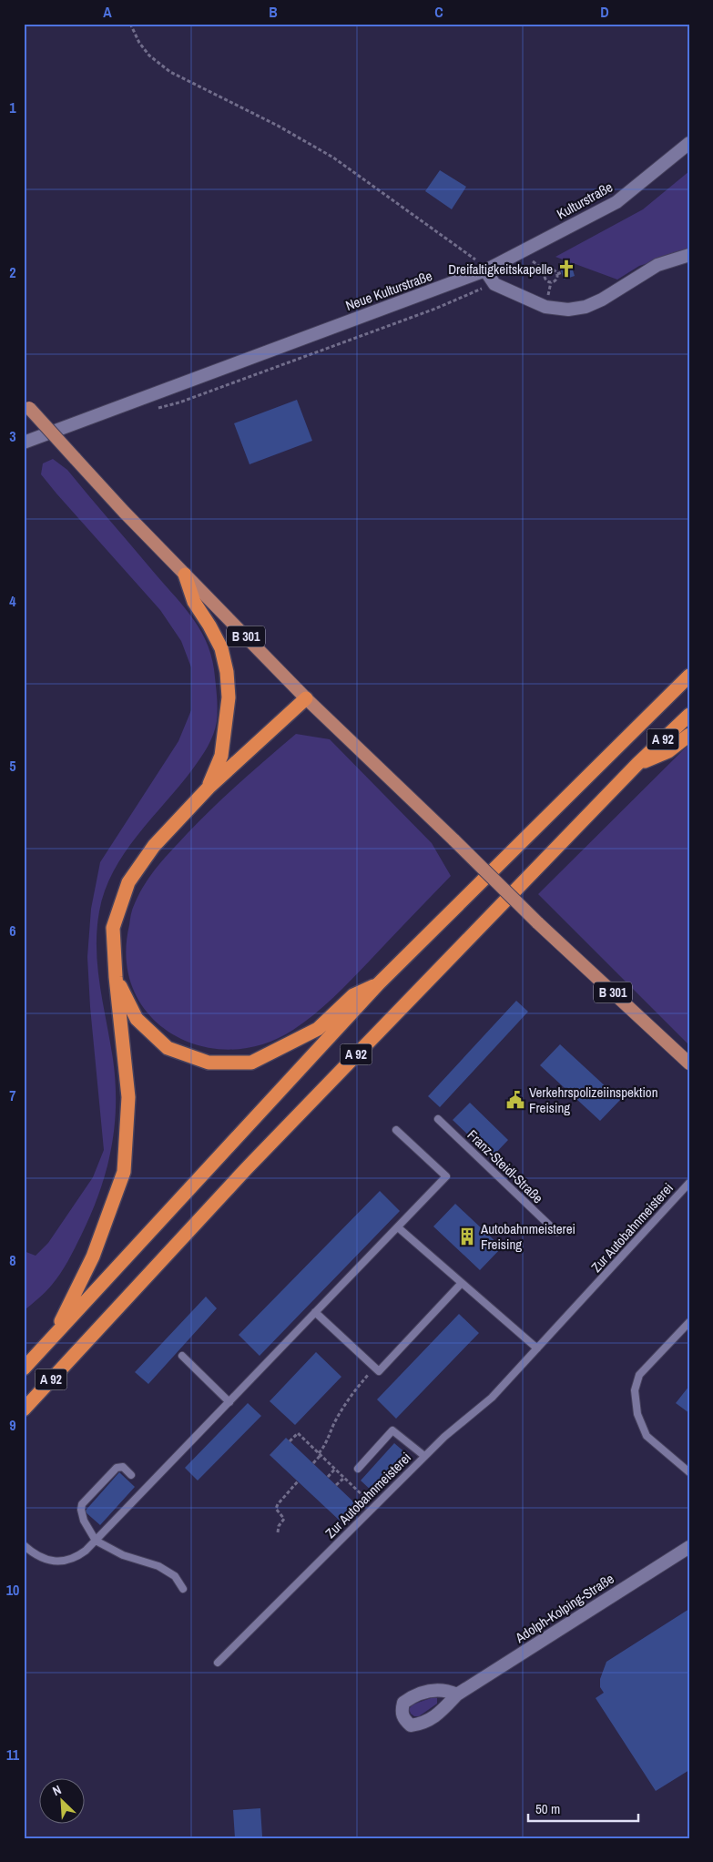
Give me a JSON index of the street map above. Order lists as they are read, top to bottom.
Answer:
{
  "streets": {
    "highway": ["A 92"],
    "main road": ["B 301"],
    "street": ["Kulturstraße", "Neue Kulturstraße", "Adolph-Kolping-Straße"],
    "lane": ["Franz-Steidl-Straße", "Zur Autobahnmeisterei"]
  },
  "crossings": [
    ["Kulturstraße", "Neue Kulturstraße"]
  ],
  "places": {
    "church": ["Dreifaltigkeitskapelle"],
    "public building": ["Verkehrspolizeiinspektion Freising"],
    "building": ["Autobahnmeisterei Freising"]
  },
  "scale_bar": "50 m",
  "north": "top left",
  "grid": {
    "columns": [
      "A",
      "B",
      "C",
      "D"
    ],
    "rows": [
      "1",
      "2",
      "3",
      "4",
      "5",
      "6",
      "7",
      "8",
      "9",
      "10",
      "11"
    ]
  }
}
